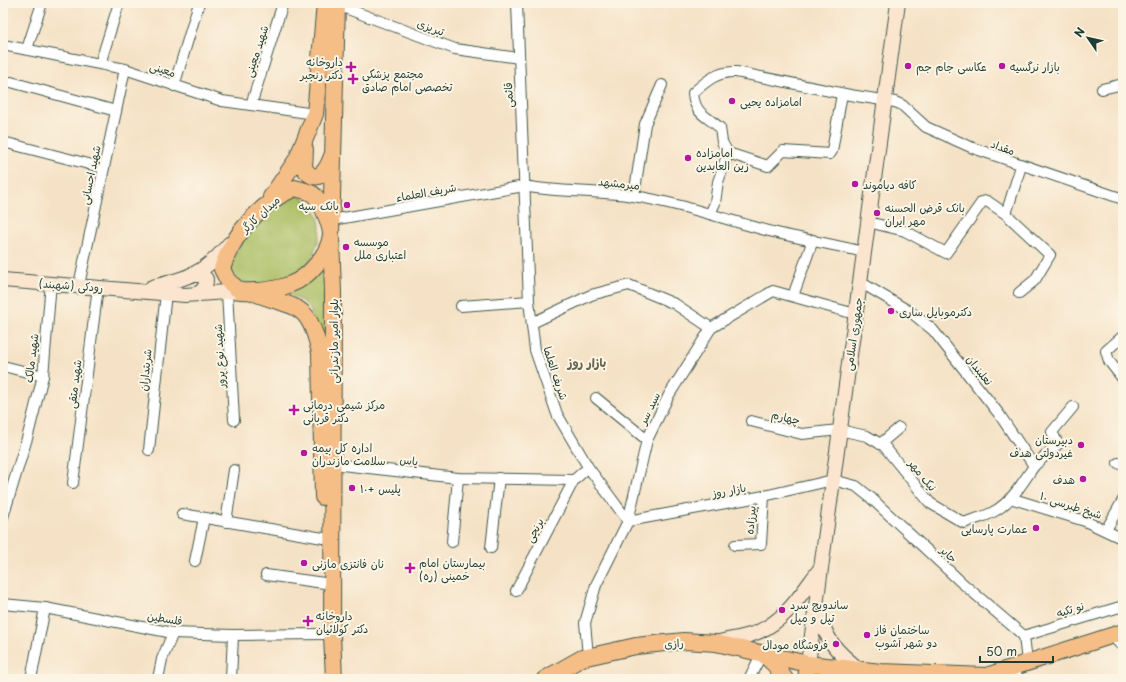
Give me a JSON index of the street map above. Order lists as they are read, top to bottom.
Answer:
{
  "streets": {
    "main road": [
      "میدان کارگر",
      "رودکی (شهبند)",
      "جمهوری اسلامی",
      "بلوار امیر مازندرانی",
      "رازی"
    ],
    "street": [
      "تبریزی",
      "شهید معینی",
      "معینی",
      "قائمی",
      "مقداد",
      "شهید احسانی",
      "میرمشهد",
      "شریف العلماء",
      "شهید نوع پرور",
      "شهید مالک",
      "شربتداران",
      "نعلبندان",
      "شریف العلما",
      "شهید متقی",
      "سید سر",
      "چهارم",
      "یاس",
      "نیک مهر",
      "بازار روز",
      "شیخ طبرسی ۱۰",
      "پیرزاده",
      "برنجی",
      "جابر",
      "نو تکیه",
      "فلسطین"
    ]
  },
  "crossings": [
    ["تبریزی", "قائمی"],
    ["تبریزی", "بلوار امیر مازندرانی"],
    ["شهید معینی", "معینی"],
    ["معینی", "شهید احسانی"],
    ["قائمی", "میرمشهد"],
    ["قائمی", "شریف العلماء"],
    ["قائمی", "شریف العلما"],
    ["مقداد", "جمهوری اسلامی"],
    ["شهید احسانی", "رودکی (شهبند)"],
    ["میرمشهد", "شریف العلماء"],
    ["میرمشهد", "جمهوری اسلامی"],
    ["میرمشهد", "شریف العلما"],
    ["شریف العلماء", "میدان کارگر"],
    ["شریف العلماء", "رودکی (شهبند)"],
    ["شریف العلماء", "بلوار امیر مازندرانی"],
    ["شریف العلماء", "شهید نوع پرور"],
    ["شریف العلماء", "شریف العلما"],
    ["میدان کارگر", "رودکی (شهبند)"],
    ["میدان کارگر", "بلوار امیر مازندرانی"],
    ["میدان کارگر", "شهید نوع پرور"],
    ["رودکی (شهبند)", "بلوار امیر مازندرانی"],
    ["رودکی (شهبند)", "شهید نوع پرور"],
    ["رودکی (شهبند)", "شهید مالک"],
    ["رودکی (شهبند)", "شربتداران"],
    ["رودکی (شهبند)", "شهید متقی"],
    ["جمهوری اسلامی", "نعلبندان"],
    ["جمهوری اسلامی", "سید سر"],
    ["جمهوری اسلامی", "چهارم"],
    ["جمهوری اسلامی", "نیک مهر"],
    ["جمهوری اسلامی", "بازار روز"],
    ["جمهوری اسلامی", "جابر"],
    ["جمهوری اسلامی", "رازی"],
    ["بلوار امیر مازندرانی", "شهید نوع پرور"],
    ["بلوار امیر مازندرانی", "یاس"],
    ["بلوار امیر مازندرانی", "فلسطین"],
    ["شریف العلما", "سید سر"],
    ["شریف العلما", "بازار روز"],
    ["سید سر", "بازار روز"],
    ["سید سر", "رازی"],
    ["چهارم", "نیک مهر"],
    ["یاس", "برنجی"],
    ["نیک مهر", "شیخ طبرسی ۱۰"],
    ["بازار روز", "پیرزاده"],
    ["بازار روز", "جابر"],
    ["جابر", "نو تکیه"]
  ],
  "districts": ["بازار روز"],
  "places": {
    "other": [
      "عکاسی جام جم",
      "بازار نرگسیه",
      "امامزاده یحیی",
      "امامزاده زین العابدین",
      "کافه دیاموند",
      "بانک سپه",
      "بانک قرض الحسنه مهر ایران",
      "موسسه اعتباری ملل",
      "دکترموبایل ساری",
      "دبیرستان غیردولتی هدف",
      "اداره کل بیمه سلامت مازندران",
      "هدف",
      "پلیس +١٠",
      "عمارت پارسایی",
      "نان فانتزی مازنی",
      "ساندویچ سرد تپل و مپل",
      "ساختمان فاز دو شهر آشوب",
      "فروشگاه مودال"
    ],
    "health": [
      "داروخانه دکتر رنجبر",
      "مجتمع پزشکی تخصصی امام صادق",
      "مرکز شیمی درمانی دکتر قربانی",
      "بیمارستان امام خمینی (ره)",
      "داروخانه دکتر کولائیان"
    ]
  },
  "scale_bar": "50 m",
  "north": "top left"
}
